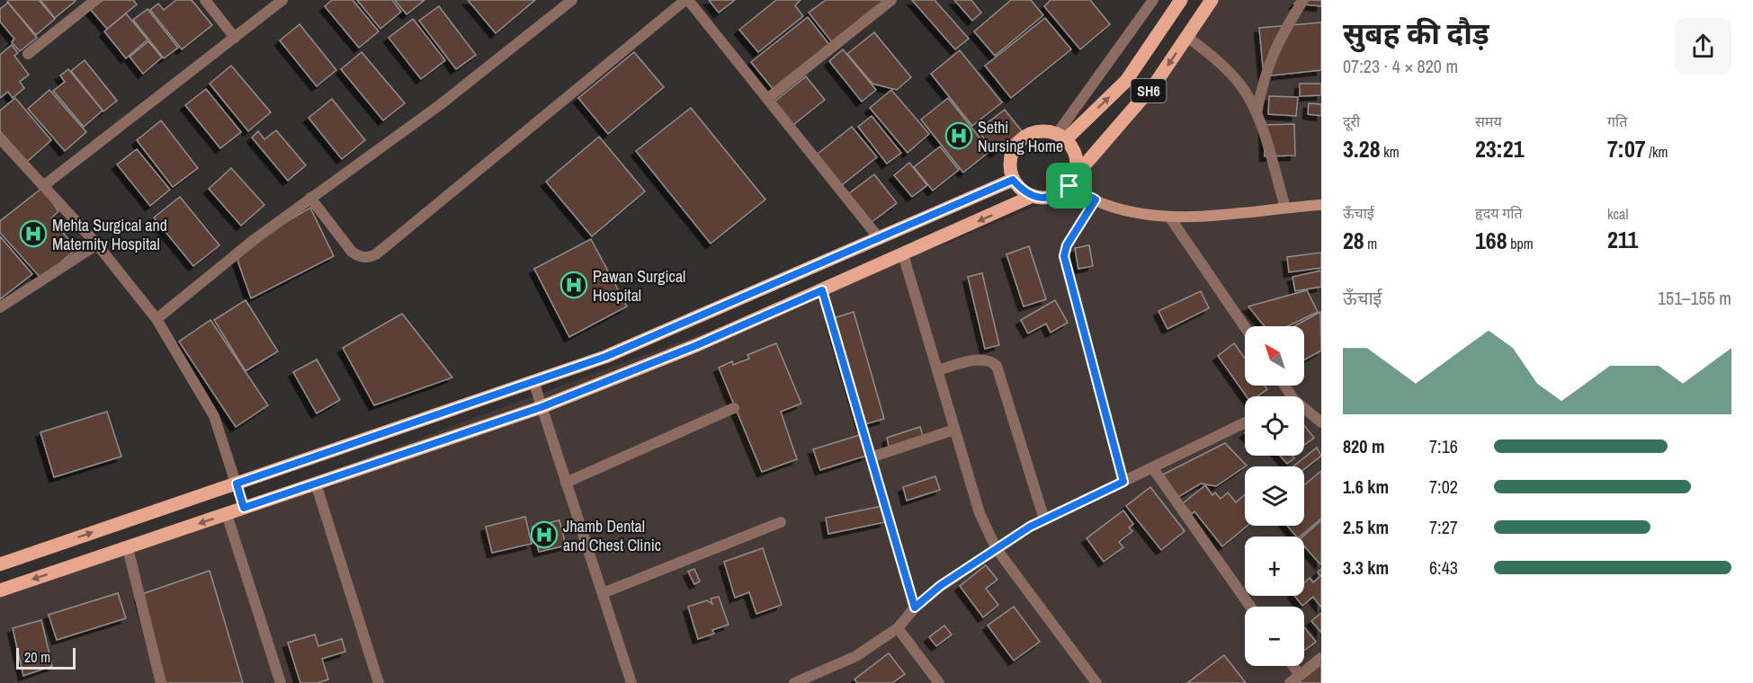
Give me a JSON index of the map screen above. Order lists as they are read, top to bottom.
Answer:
{
  "streets": {
    "main road": ["SH6"]
  },
  "places": {
    "hospital": [
      "Sethi Nursing Home",
      "Mehta Surgical and Maternity Hospital",
      "Pawan Surgical Hospital",
      "Jhamb Dental and Chest Clinic"
    ]
  },
  "scale_bar": "20 m",
  "north": "top left",
  "page": {
    "heading": ["सुबह की दौड़", "07:23 · 4 × 820 m"],
    "stats": [
      ["दूरी", "3.28 km"],
      ["समय", "23:21"],
      ["गति", "7:07 /km"],
      ["ऊँचाई", "28 m"],
      ["हृदय गति", "168 bpm"],
      ["kcal", "211"]
    ],
    "chart": ["ऊँचाई", "151–155 m"],
    "map_buttons": ["+", "−"],
    "list": [
      {
        "name": "820 m",
        "note": "7:16"
      },
      {
        "name": "1.6 km",
        "note": "7:02"
      },
      {
        "name": "2.5 km",
        "note": "7:27"
      },
      {
        "name": "3.3 km",
        "note": "6:43"
      }
    ],
    "scale": "20 m"
  }
}
